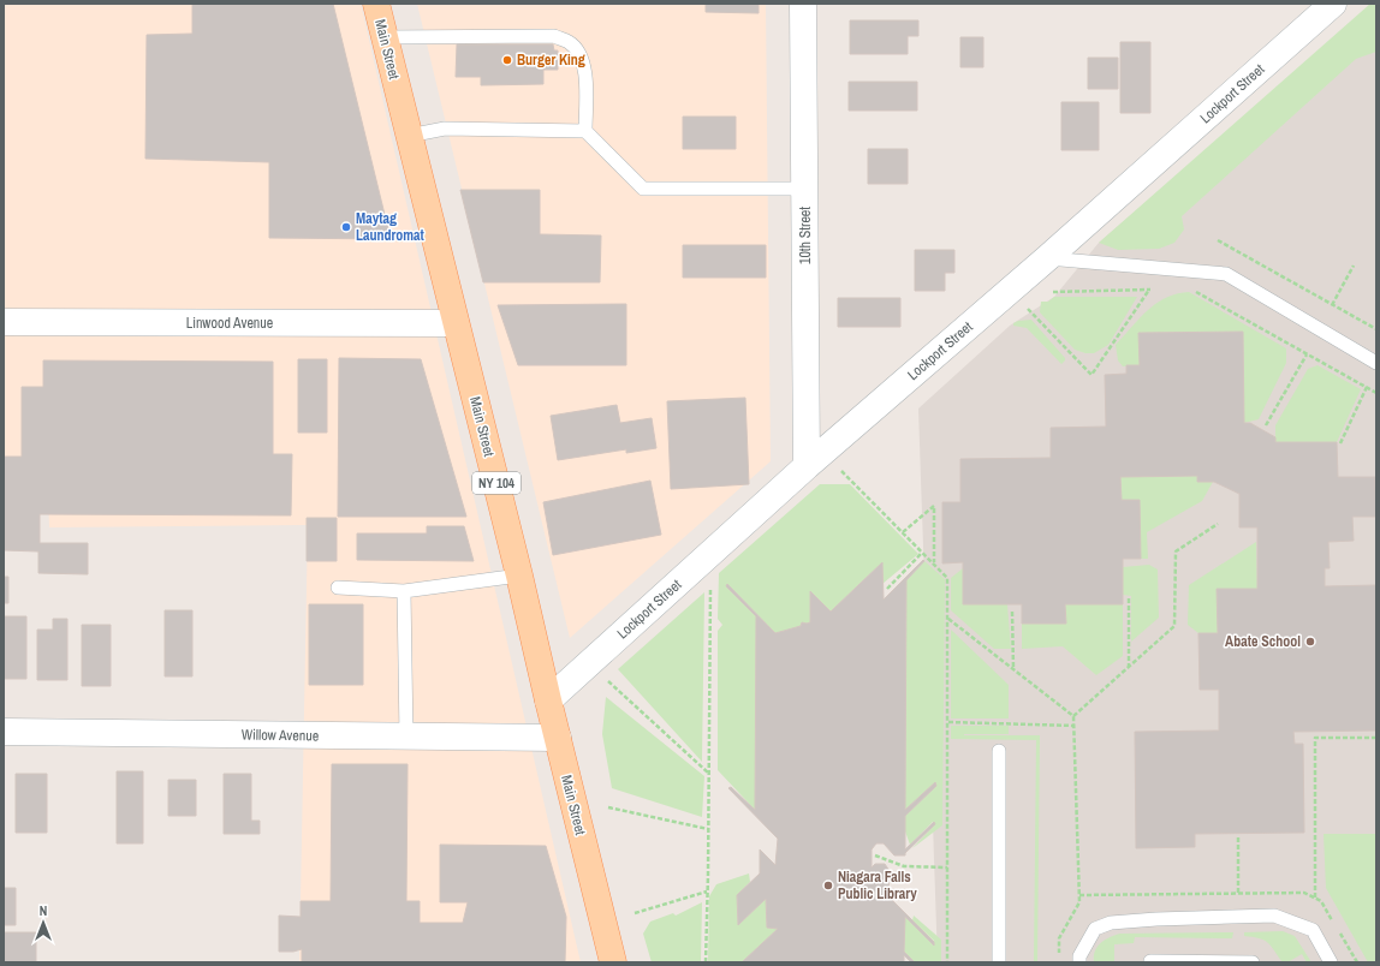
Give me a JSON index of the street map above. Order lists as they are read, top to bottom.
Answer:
{
  "streets": {
    "main road": ["Main Street", "NY 104"],
    "street": [
      "Lockport Street",
      "10th Street",
      "Linwood Avenue",
      "Willow Avenue"
    ]
  },
  "crossings": [
    ["Main Street", "Lockport Street"],
    ["Main Street", "Linwood Avenue"],
    ["Main Street", "Willow Avenue"],
    ["Lockport Street", "10th Street"]
  ],
  "places": [
    "Burger King",
    "Maytag Laundromat",
    "Abate School",
    "Niagara Falls Public Library"
  ],
  "north": "top"
}
